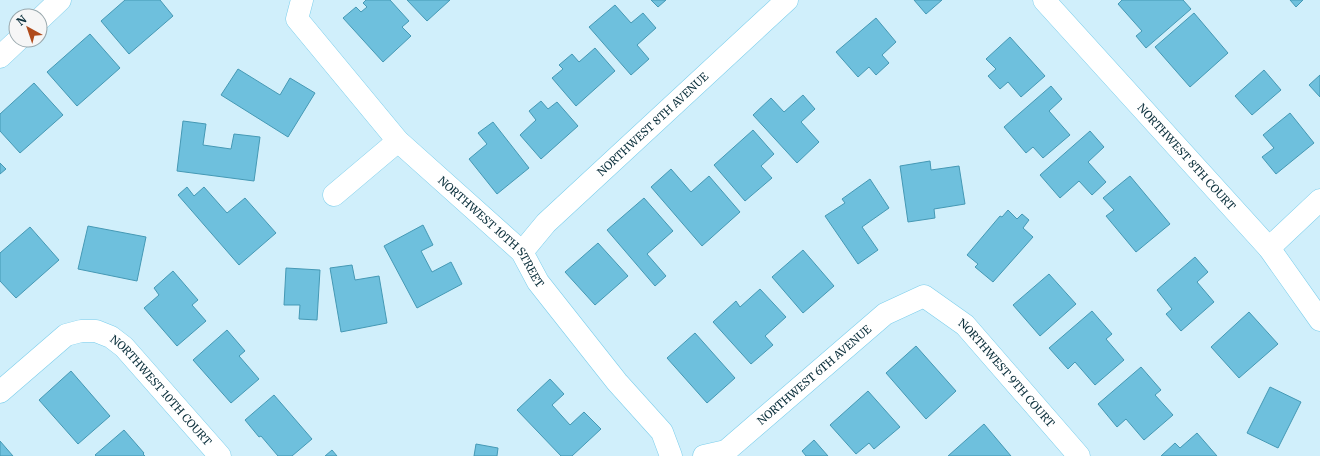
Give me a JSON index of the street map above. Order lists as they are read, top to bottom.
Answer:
{
  "streets": {
    "street": [
      "NORTHWEST 8TH AVENUE",
      "NORTHWEST 8TH COURT",
      "NORTHWEST 10TH STREET",
      "NORTHWEST 9TH COURT",
      "NORTHWEST 6TH AVENUE",
      "NORTHWEST 10TH COURT"
    ]
  },
  "crossings": [
    ["NORTHWEST 8TH AVENUE", "NORTHWEST 10TH STREET"],
    ["NORTHWEST 9TH COURT", "NORTHWEST 6TH AVENUE"]
  ],
  "north": "top left"
}
